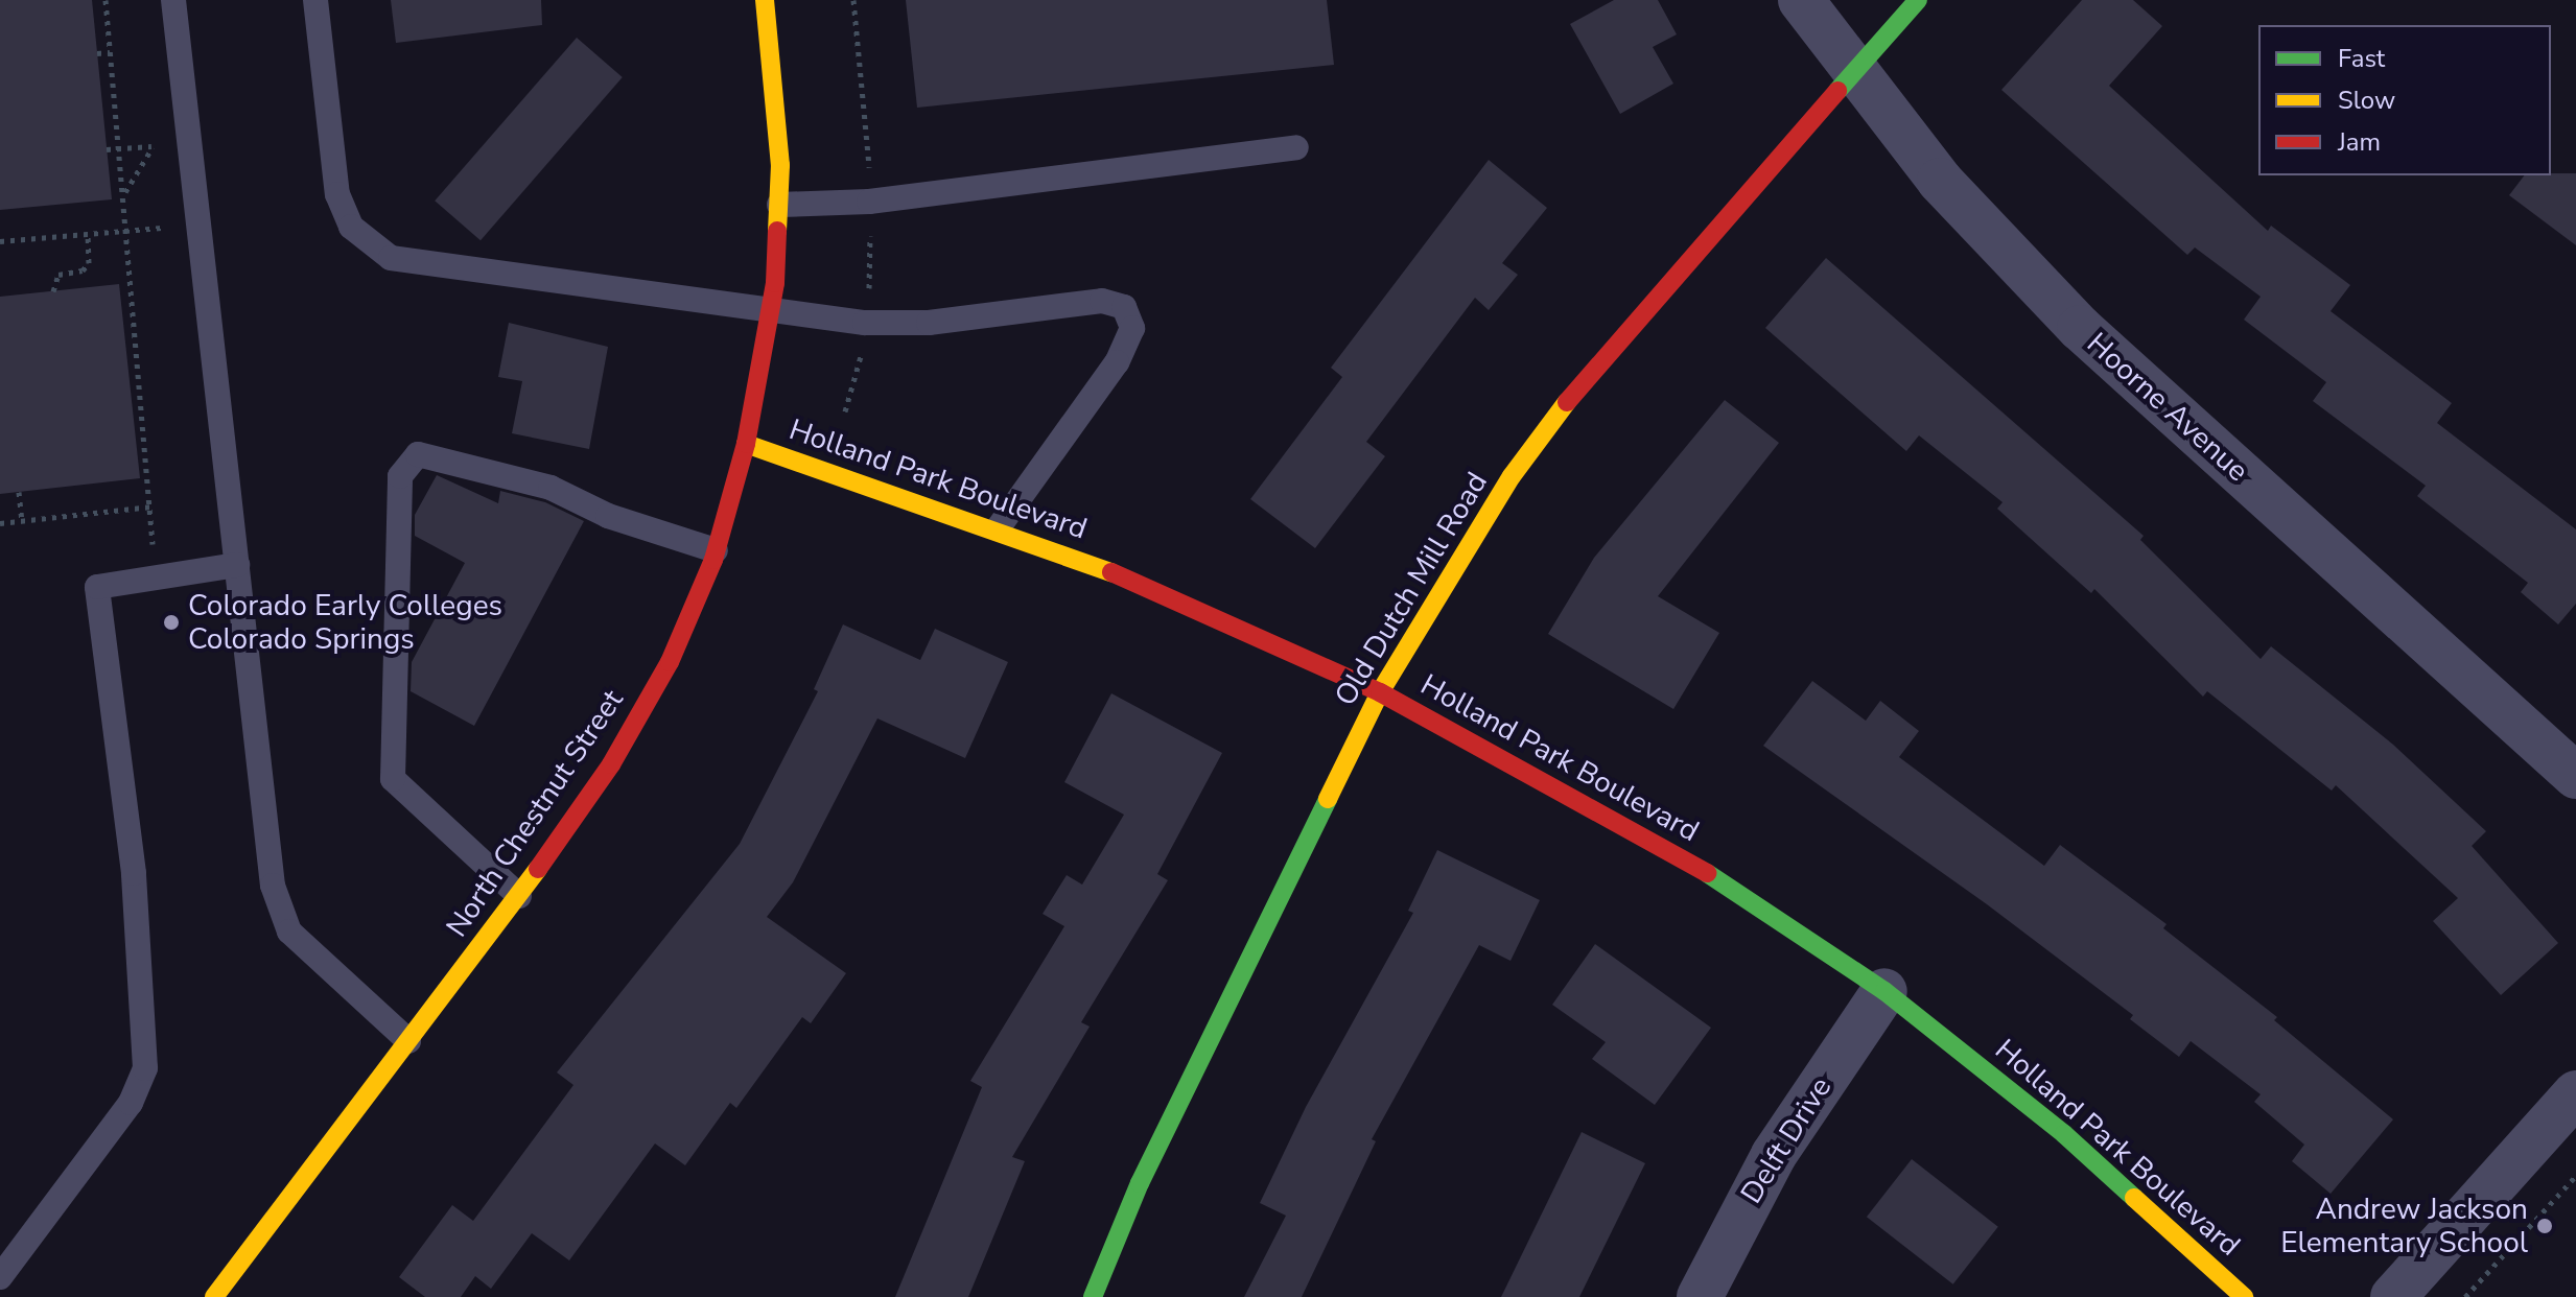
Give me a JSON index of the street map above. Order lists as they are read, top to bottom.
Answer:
{
  "streets": {
    "street": [
      "Hoorne Avenue",
      "Holland Park Boulevard",
      "Old Dutch Mill Road",
      "North Chestnut Street",
      "Delft Drive"
    ]
  },
  "crossings": [
    ["Hoorne Avenue", "Old Dutch Mill Road"],
    ["Holland Park Boulevard", "Old Dutch Mill Road"],
    ["Holland Park Boulevard", "North Chestnut Street"],
    ["Holland Park Boulevard", "Delft Drive"]
  ],
  "places": ["Colorado Early Colleges Colorado Springs", "Andrew Jackson Elementary School"],
  "legend": ["Fast", "Slow", "Jam"]
}
